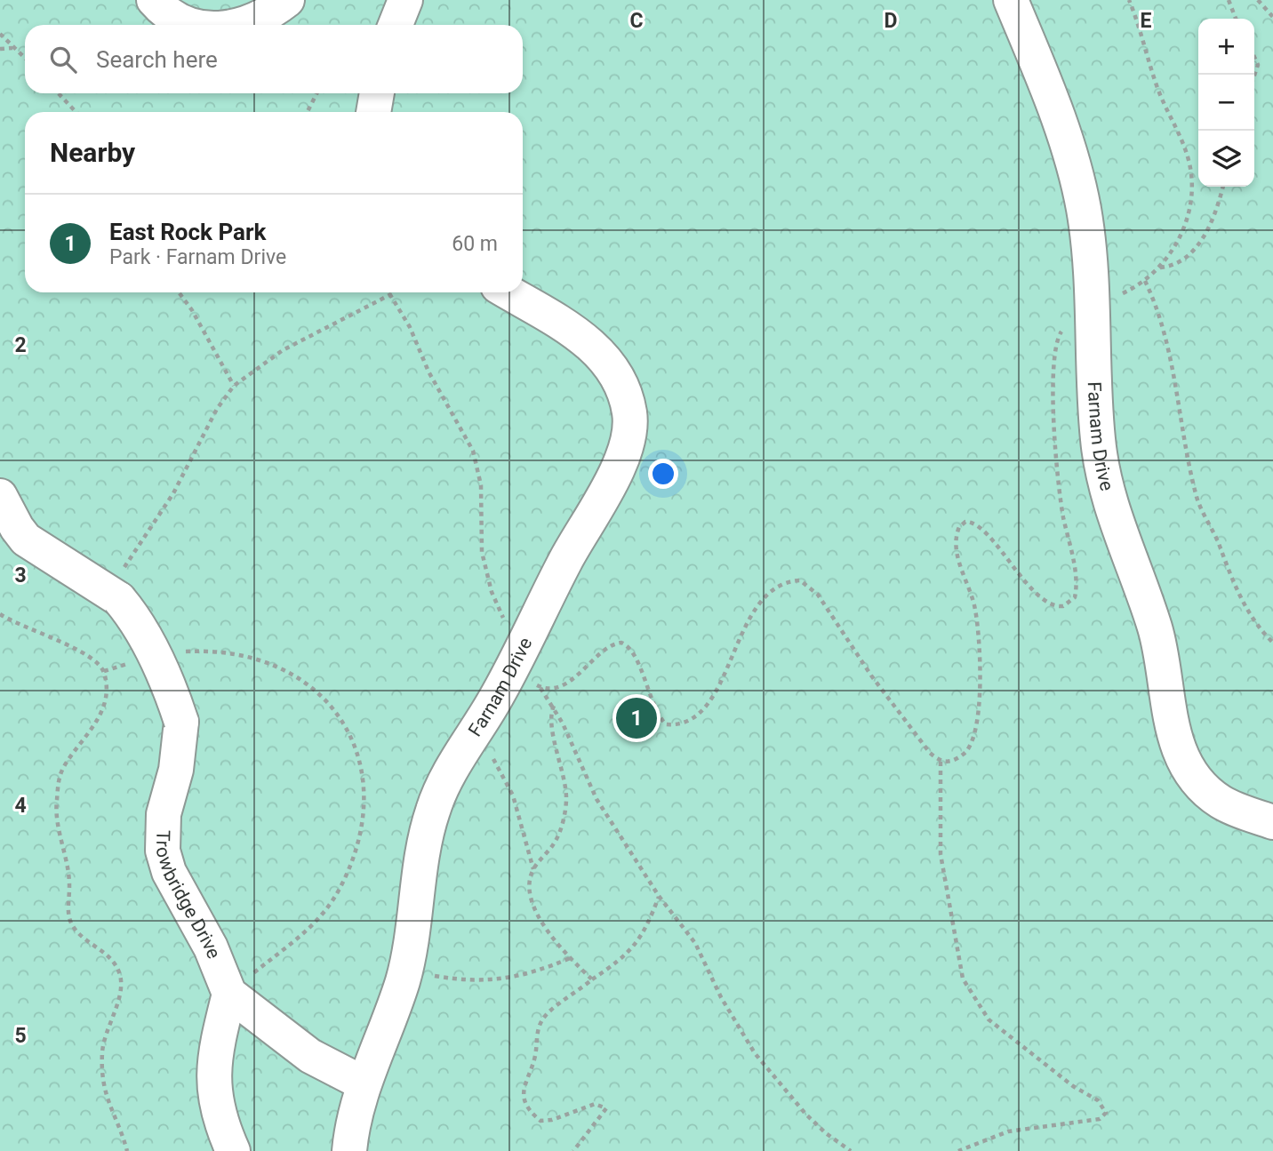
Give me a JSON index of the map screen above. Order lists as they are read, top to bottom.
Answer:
{
  "streets": {
    "street": ["Farnam Drive", "Trowbridge Drive"]
  },
  "page": {
    "map_buttons": ["+", "−"],
    "search": "Search here",
    "heading": "Nearby",
    "list": [
      {
        "mark": "1",
        "name": "East Rock Park",
        "note": "Park · Farnam Drive",
        "value": "60 m"
      }
    ],
    "pins": "1"
  },
  "grid": {
    "columns": ["C", "D", "E"],
    "rows": [
      "2",
      "3",
      "4",
      "5"
    ]
  }
}
